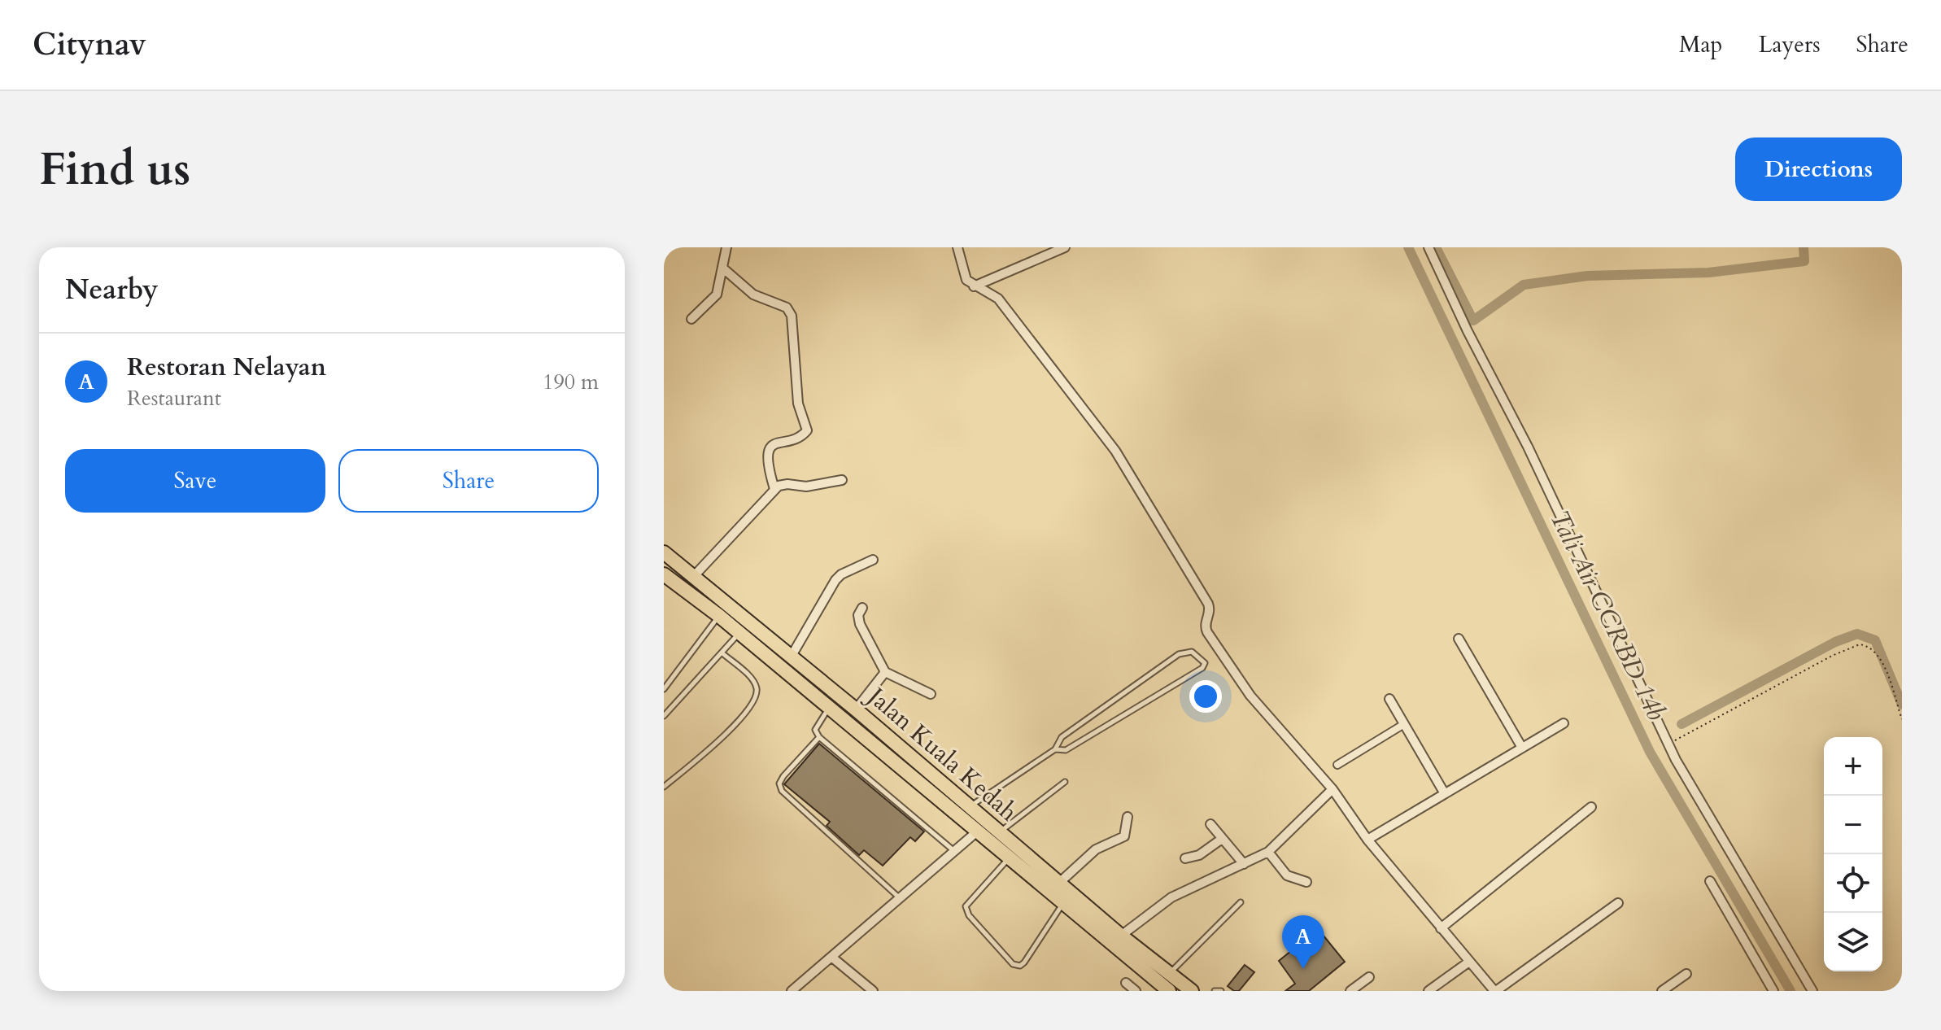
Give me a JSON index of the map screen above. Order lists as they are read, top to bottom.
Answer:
{
  "streets": {
    "main road": ["Jalan Kuala Kedah"]
  },
  "water": ["Tali Air CCRBD 14b"],
  "page": {
    "header": "Citynav",
    "nav": ["Map", "Layers", "Share"],
    "buttons": [
      "Directions",
      ["Save", "Share"]
    ],
    "title": "Find us",
    "heading": "Nearby",
    "list": [
      {
        "mark": "A",
        "name": "Restoran Nelayan",
        "note": "Restaurant",
        "value": "190 m"
      }
    ],
    "map_buttons": ["+", "−"],
    "pins": "A"
  }
}
